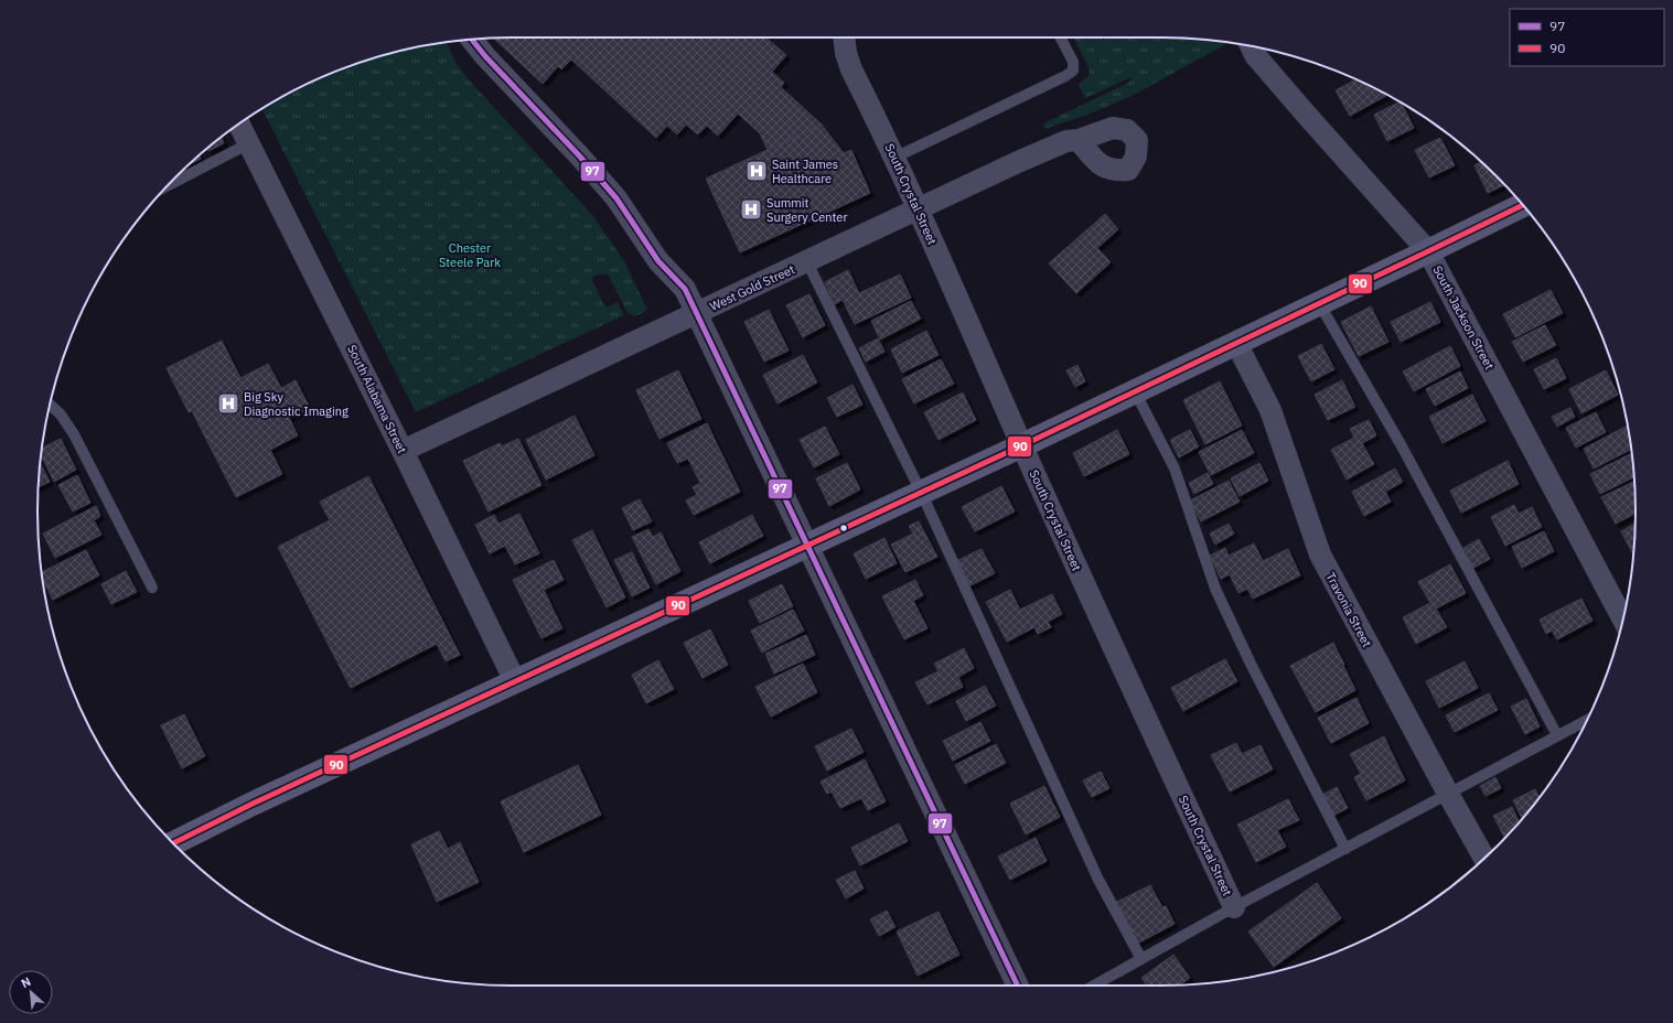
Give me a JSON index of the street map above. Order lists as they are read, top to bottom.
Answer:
{
  "streets": {
    "street": [
      "South Crystal Street",
      "West Gold Street",
      "South Jackson Street",
      "South Alabama Street",
      "Travonia Street"
    ]
  },
  "crossings": [
    ["South Crystal Street", "West Gold Street"],
    ["West Gold Street", "South Alabama Street"]
  ],
  "parks": ["Chester Steele Park"],
  "places": {
    "hospital": ["Saint James Healthcare", "Summit Surgery Center", "Big Sky Diagnostic Imaging"]
  },
  "lines": ["transit line 97", "transit line 90"],
  "legend": ["97", "90"],
  "north": "top left"
}
